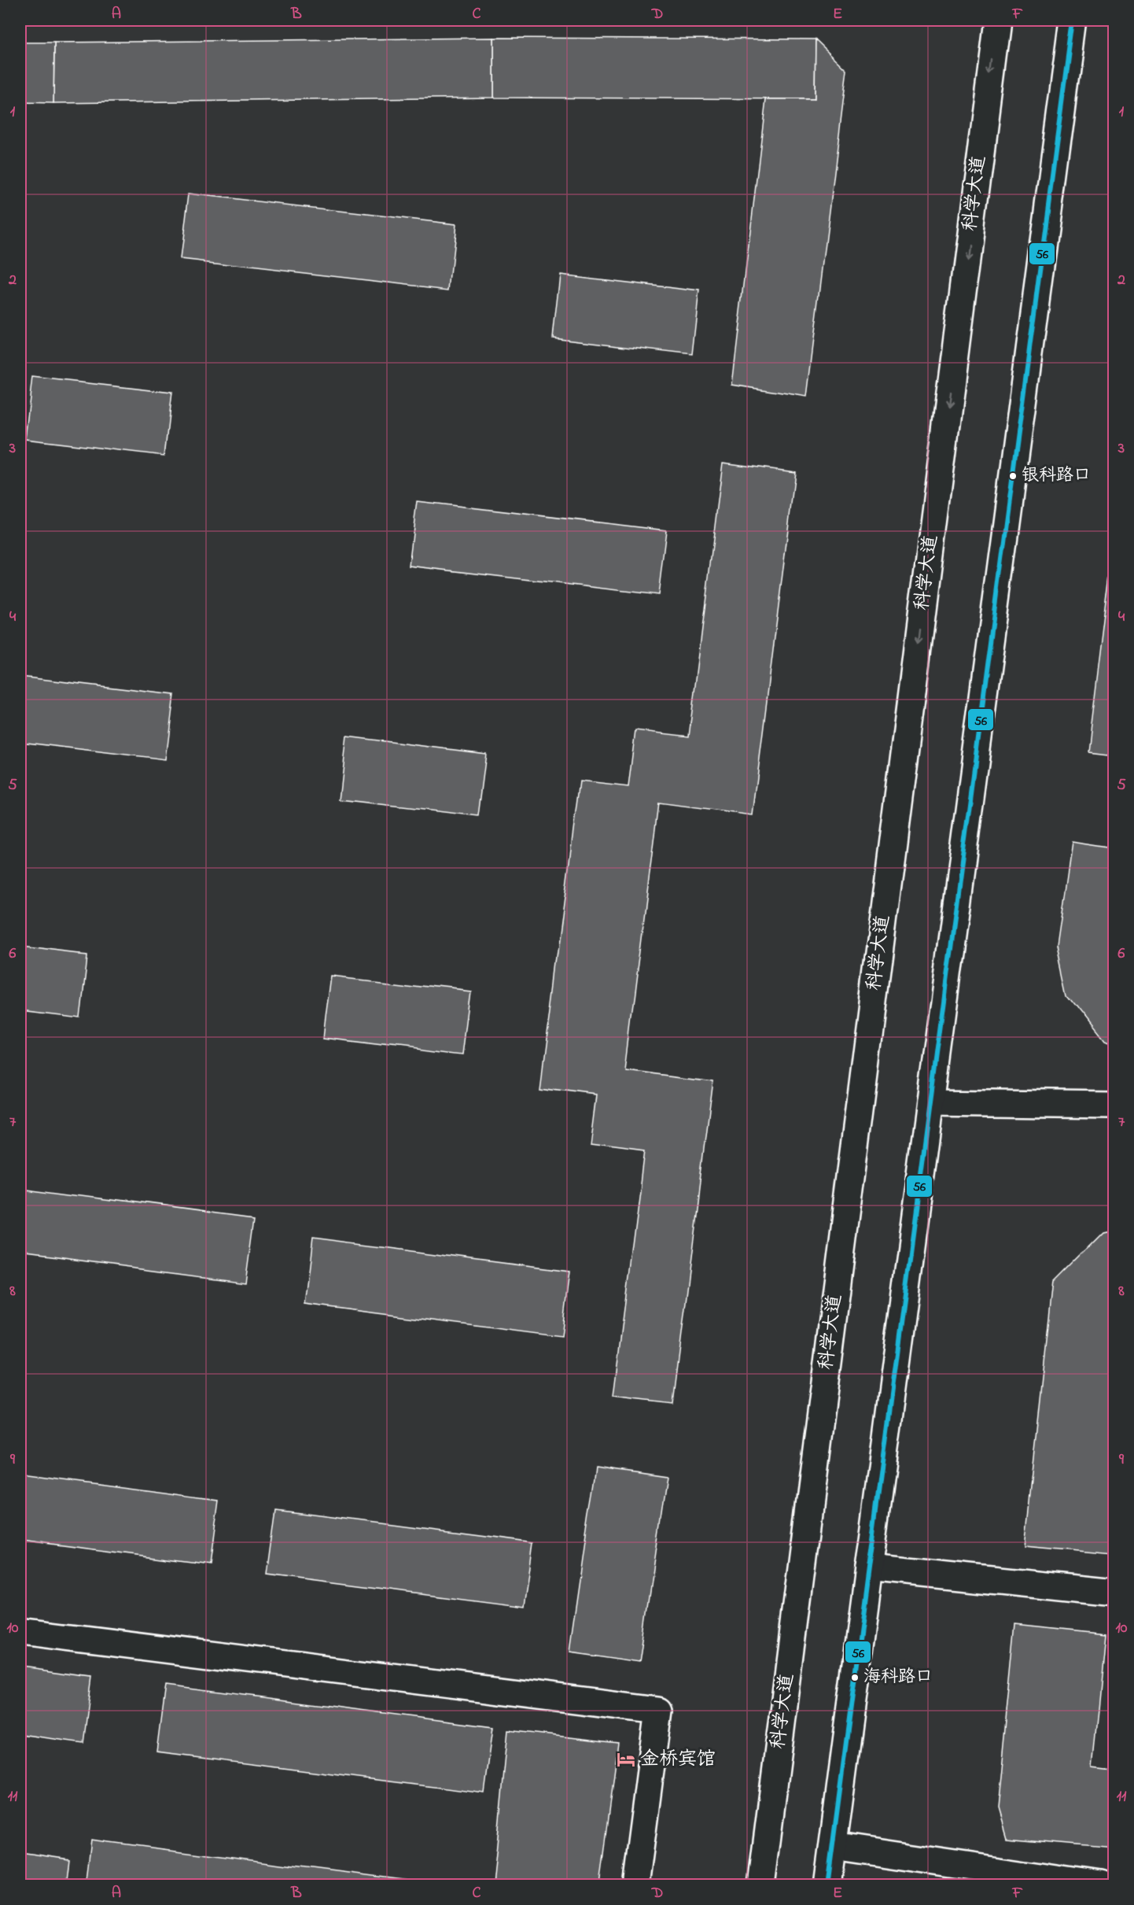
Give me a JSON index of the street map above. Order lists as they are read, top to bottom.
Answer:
{
  "streets": {
    "main road": ["科学大道"]
  },
  "places": {
    "other": ["银科路口", "海科路口"],
    "hotel": ["金桥宾馆"]
  },
  "lines": ["transit line 56"],
  "grid": {
    "columns": [
      "A",
      "B",
      "C",
      "D",
      "E",
      "F"
    ],
    "rows": [
      "1",
      "2",
      "3",
      "4",
      "5",
      "6",
      "7",
      "8",
      "9",
      "10",
      "11"
    ]
  }
}
